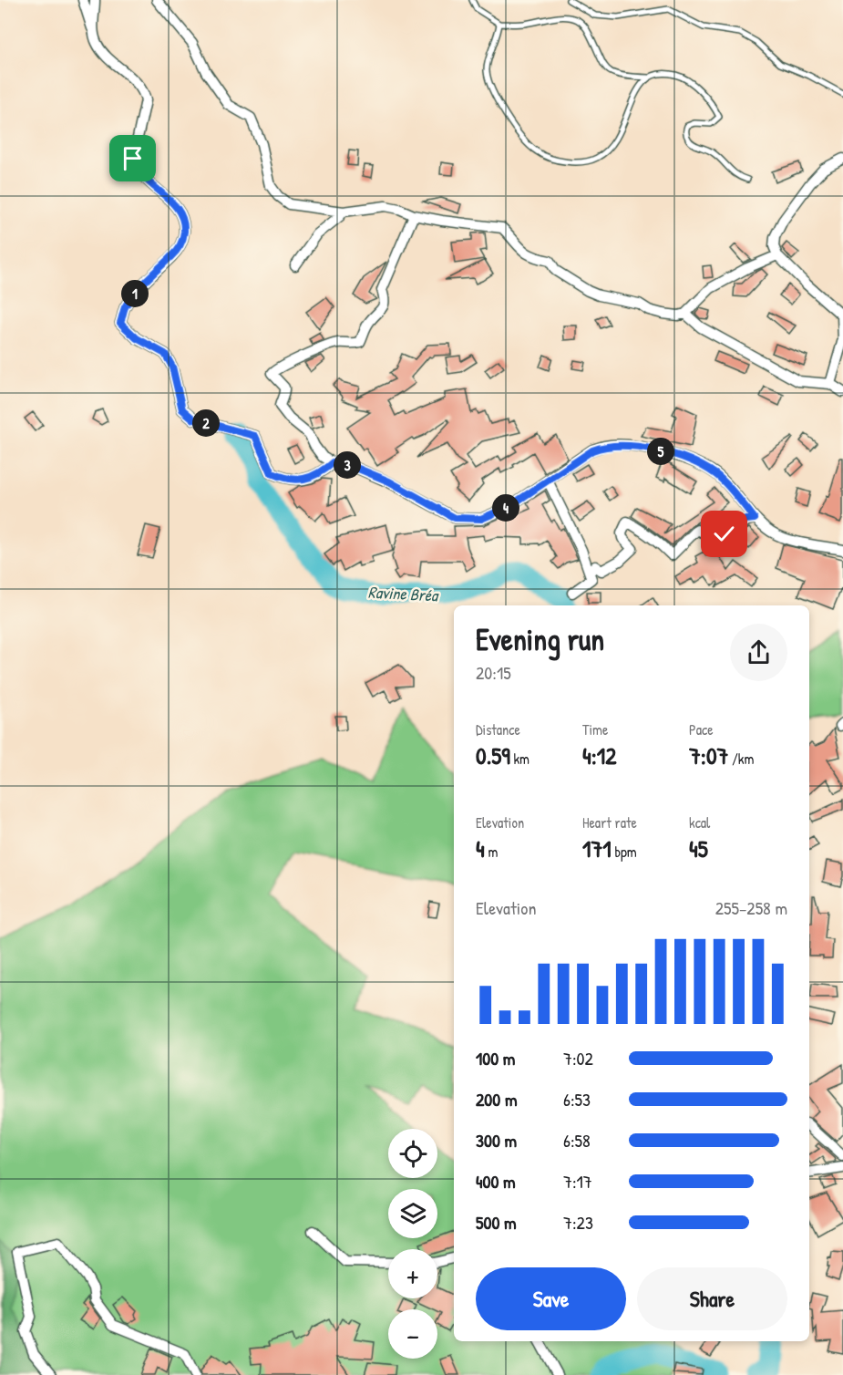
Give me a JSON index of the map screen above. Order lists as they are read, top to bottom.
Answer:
{
  "water": ["Ravine Bréa"],
  "page": {
    "pins": [
      "1",
      "2",
      "5",
      "3",
      "4"
    ],
    "heading": ["Evening run", "20:15"],
    "stats": [
      ["Distance", "0.59 km"],
      ["Time", "4:12"],
      ["Pace", "7:07 /km"],
      ["Elevation", "4 m"],
      ["Heart rate", "171 bpm"],
      ["kcal", "45"]
    ],
    "chart": ["Elevation", "255–258 m"],
    "list": [
      {
        "name": "100 m",
        "note": "7:02"
      },
      {
        "name": "200 m",
        "note": "6:53"
      },
      {
        "name": "300 m",
        "note": "6:58"
      },
      {
        "name": "400 m",
        "note": "7:17"
      },
      {
        "name": "500 m",
        "note": "7:23"
      }
    ],
    "map_buttons": ["+", "−"],
    "buttons": ["Save", "Share"]
  }
}
